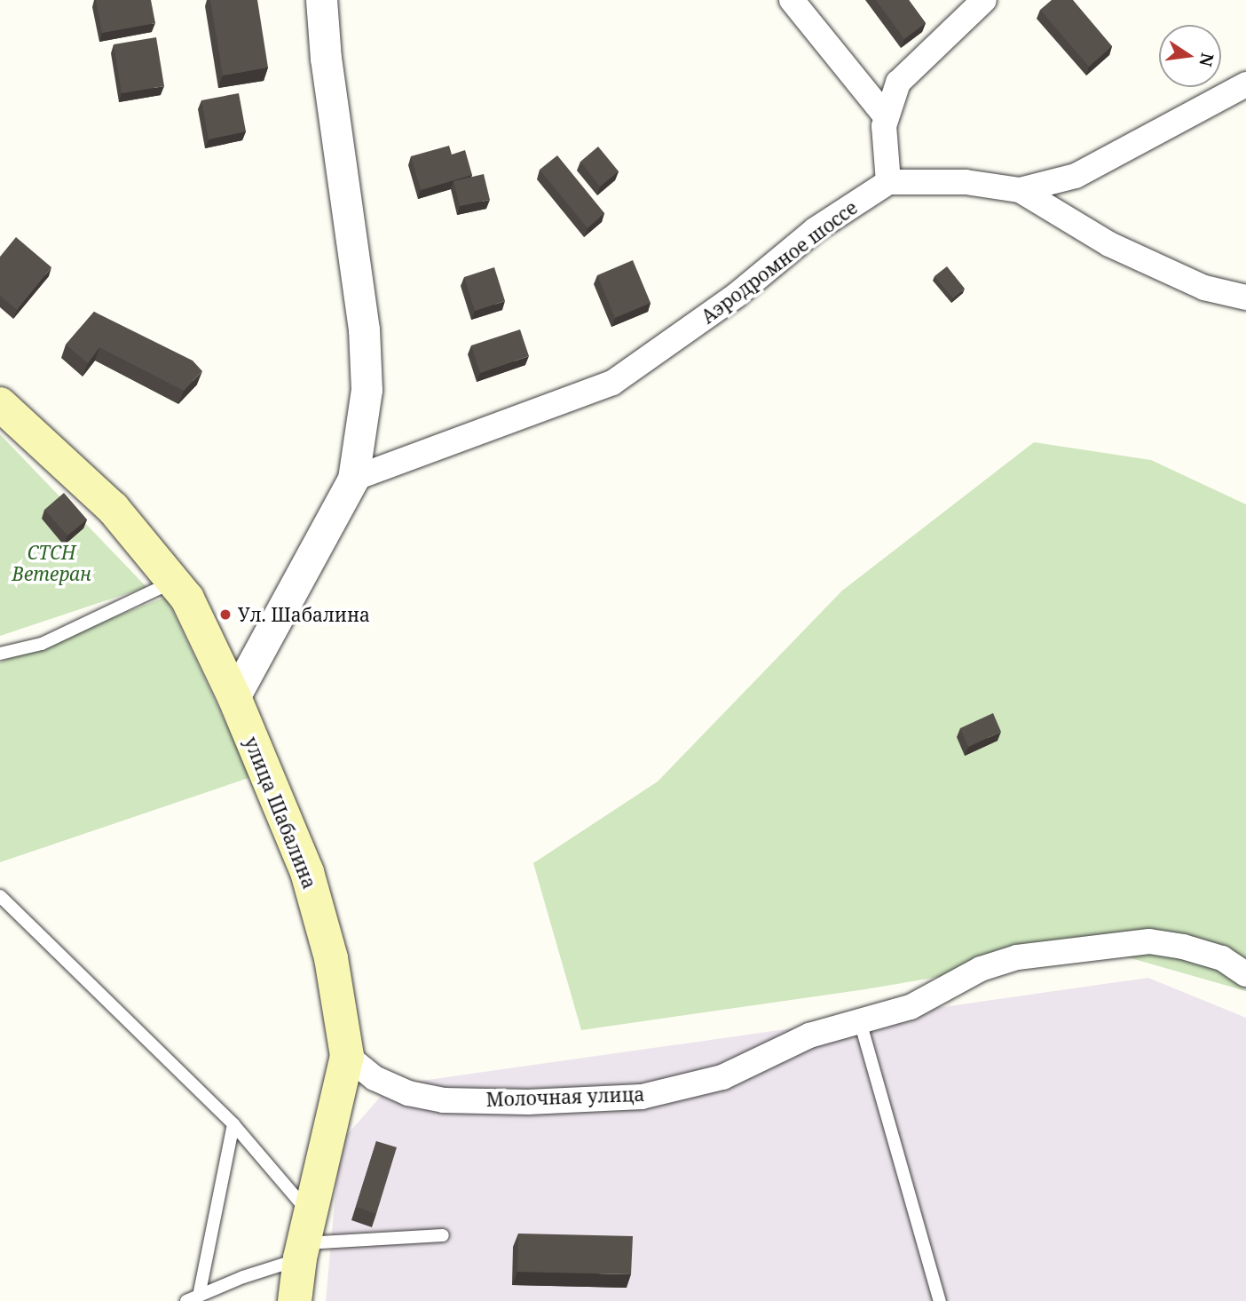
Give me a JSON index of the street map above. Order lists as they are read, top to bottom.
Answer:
{
  "streets": {
    "main road": ["улица Шабалина"],
    "street": ["Аэродромное шоссе", "Молочная улица"]
  },
  "crossings": [
    ["улица Шабалина", "Молочная улица"]
  ],
  "parks": ["СТСН Ветеран"],
  "places": ["Ул. Шабалина"],
  "north": "right"
}
